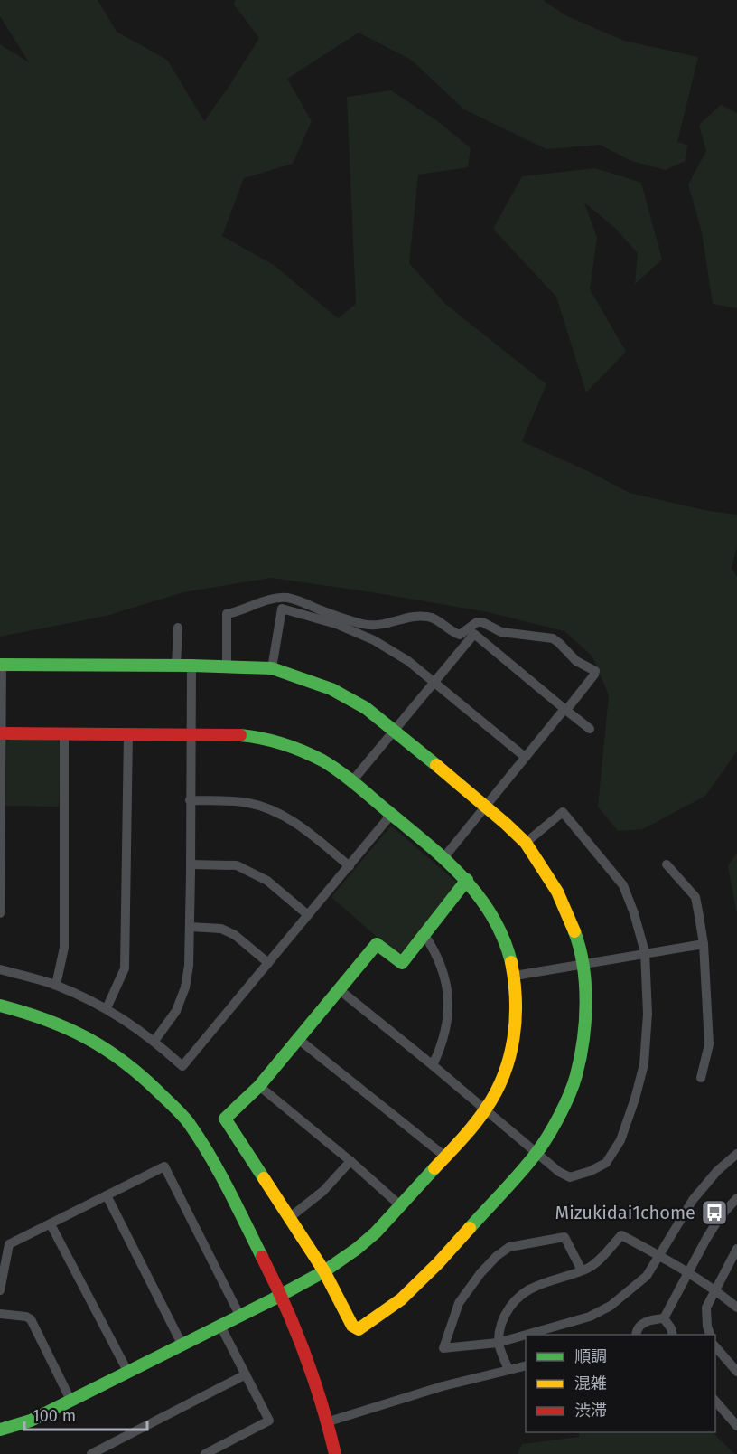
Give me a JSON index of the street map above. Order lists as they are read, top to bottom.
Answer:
{
  "places": {
    "bus stop": ["Mizukidai1chome"]
  },
  "legend": ["順調", "混雑", "渋滞"],
  "scale_bar": "100 m"
}
